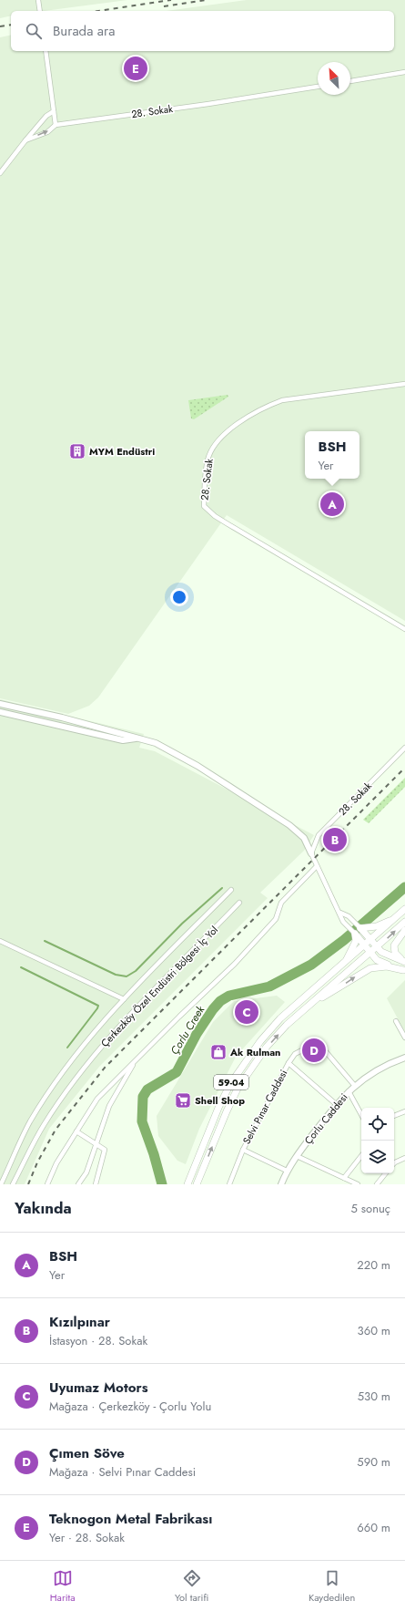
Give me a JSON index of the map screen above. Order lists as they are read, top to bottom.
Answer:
{
  "streets": {
    "main road": ["59-04"],
    "street": [
      "28. Sokak",
      "Çerkezköy Özel Endüstri Bölgesi İç Yol",
      "Selvi Pınar Caddesi",
      "Çorlu Caddesi"
    ]
  },
  "crossings": [
    ["Selvi Pınar Caddesi", "Çorlu Caddesi"]
  ],
  "water": ["Çorlu Creek"],
  "places": {
    "building": ["MYM Endüstri"],
    "shop": ["Ak Rulman"],
    "supermarket": ["Shell Shop"]
  },
  "north": "top left",
  "page": {
    "search": "Burada ara",
    "pins": [
      "E",
      "A",
      "B",
      "C",
      "D"
    ],
    "popup": ["BSH", "Yer"],
    "heading": ["Yakında", "5 sonuç"],
    "list": [
      {
        "mark": "A",
        "name": "BSH",
        "note": "Yer",
        "value": "220 m"
      },
      {
        "mark": "B",
        "name": "Kızılpınar",
        "note": "İstasyon · 28. Sokak",
        "value": "360 m"
      },
      {
        "mark": "C",
        "name": "Uyumaz Motors",
        "note": "Mağaza · Çerkezköy - Çorlu Yolu",
        "value": "530 m"
      },
      {
        "mark": "D",
        "name": "Çımen Söve",
        "note": "Mağaza · Selvi Pınar Caddesi",
        "value": "590 m"
      },
      {
        "mark": "E",
        "name": "Teknogon Metal Fabrikası",
        "note": "Yer · 28. Sokak",
        "value": "660 m"
      }
    ],
    "nav": ["Harita", "Yol tarifi", "Kaydedilen"]
  }
}
